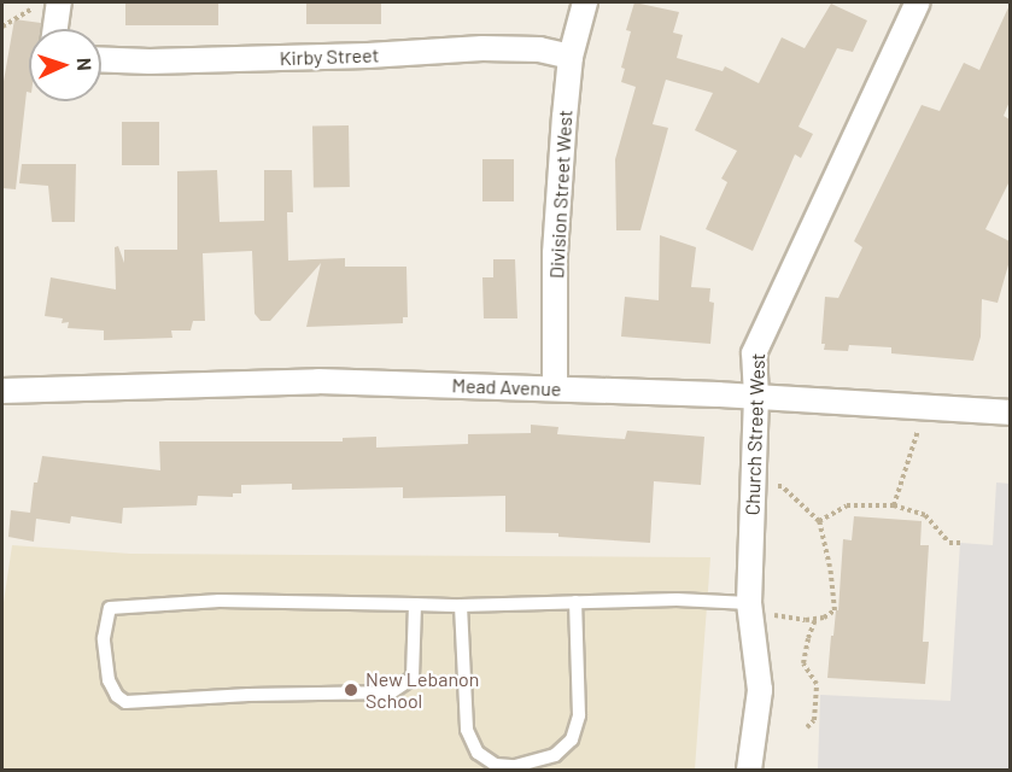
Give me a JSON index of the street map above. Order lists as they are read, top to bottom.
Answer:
{
  "streets": {
    "street": [
      "Kirby Street",
      "Division Street West",
      "Mead Avenue",
      "Church Street West"
    ]
  },
  "crossings": [
    ["Kirby Street", "Division Street West"],
    ["Division Street West", "Mead Avenue"],
    ["Mead Avenue", "Church Street West"]
  ],
  "places": ["New Lebanon School"],
  "north": "right"
}
